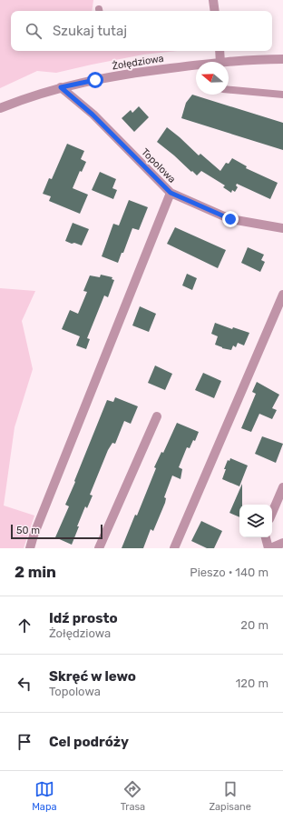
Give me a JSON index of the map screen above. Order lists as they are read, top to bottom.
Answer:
{
  "streets": {
    "street": ["Żołędziowa", "Topolowa"]
  },
  "crossings": [
    ["Żołędziowa", "Topolowa"]
  ],
  "scale_bar": "50 m",
  "north": "left",
  "page": {
    "search": "Szukaj tutaj",
    "scale": "50 m",
    "heading": ["2 min", "Pieszo · 140 m"],
    "list": [
      ["Idź prosto", "Żołędziowa", "20 m"],
      ["Skręć w lewo", "Topolowa", "120 m"],
      "Cel podróży"
    ],
    "nav": ["Mapa", "Trasa", "Zapisane"]
  }
}
